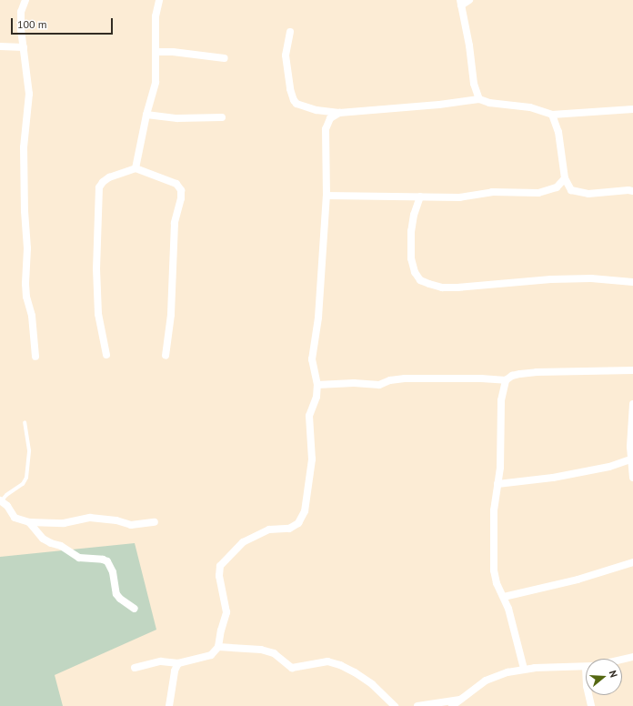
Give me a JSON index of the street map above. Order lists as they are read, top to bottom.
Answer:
{
  "scale_bar": "100 m",
  "north": "right"
}
